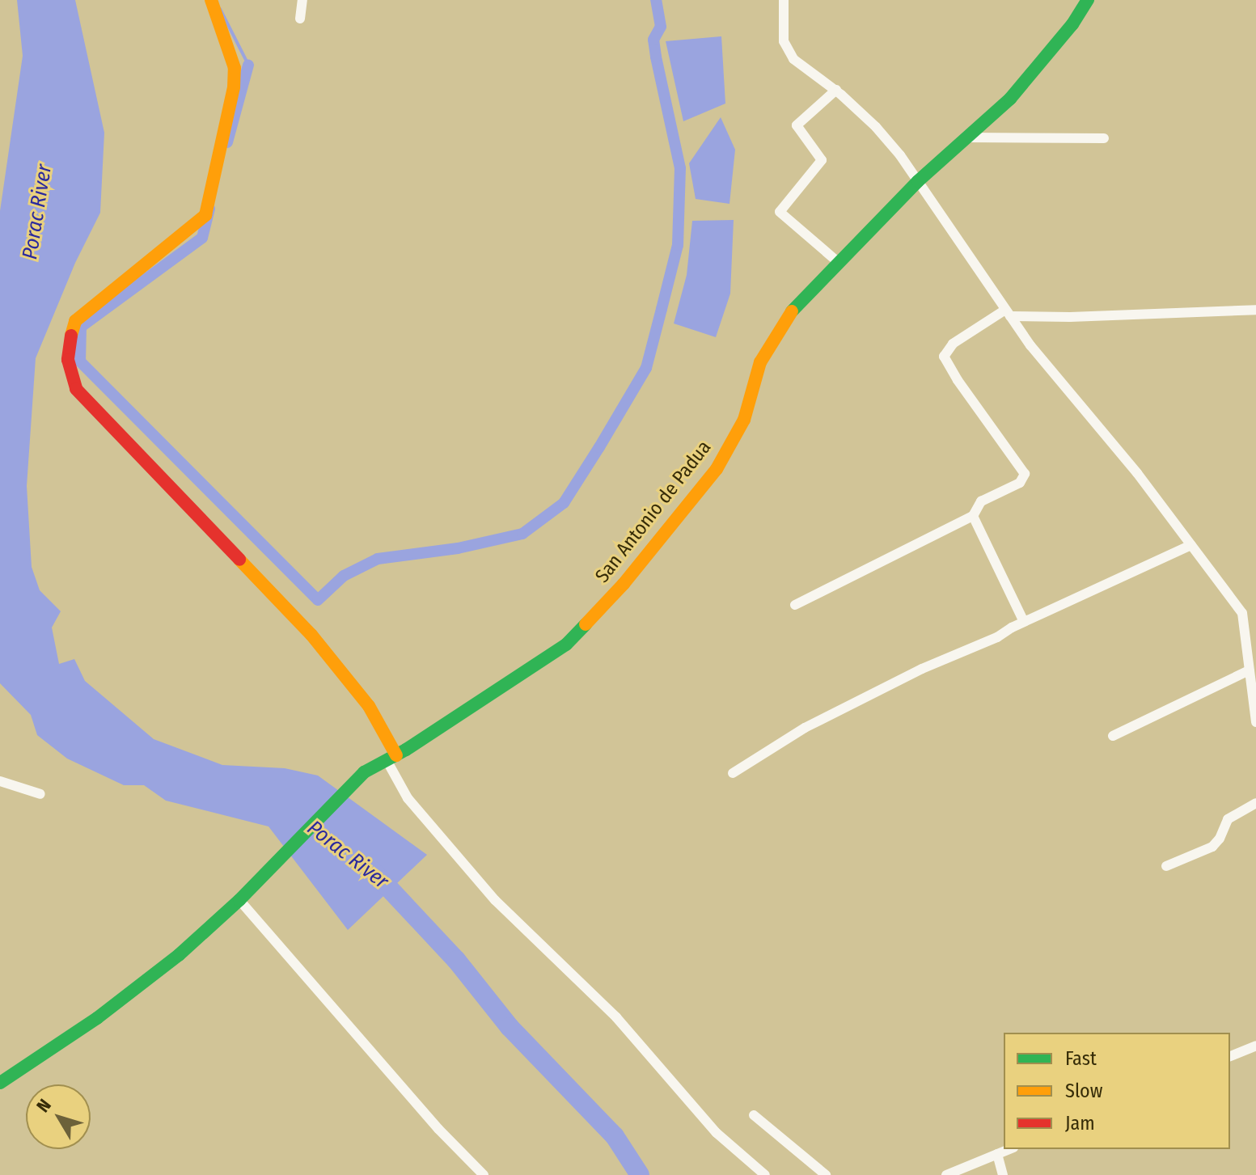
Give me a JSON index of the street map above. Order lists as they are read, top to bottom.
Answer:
{
  "streets": {
    "street": ["San Antonio de Padua"]
  },
  "water": ["Porac River"],
  "legend": ["Fast", "Slow", "Jam"],
  "north": "top left"
}
